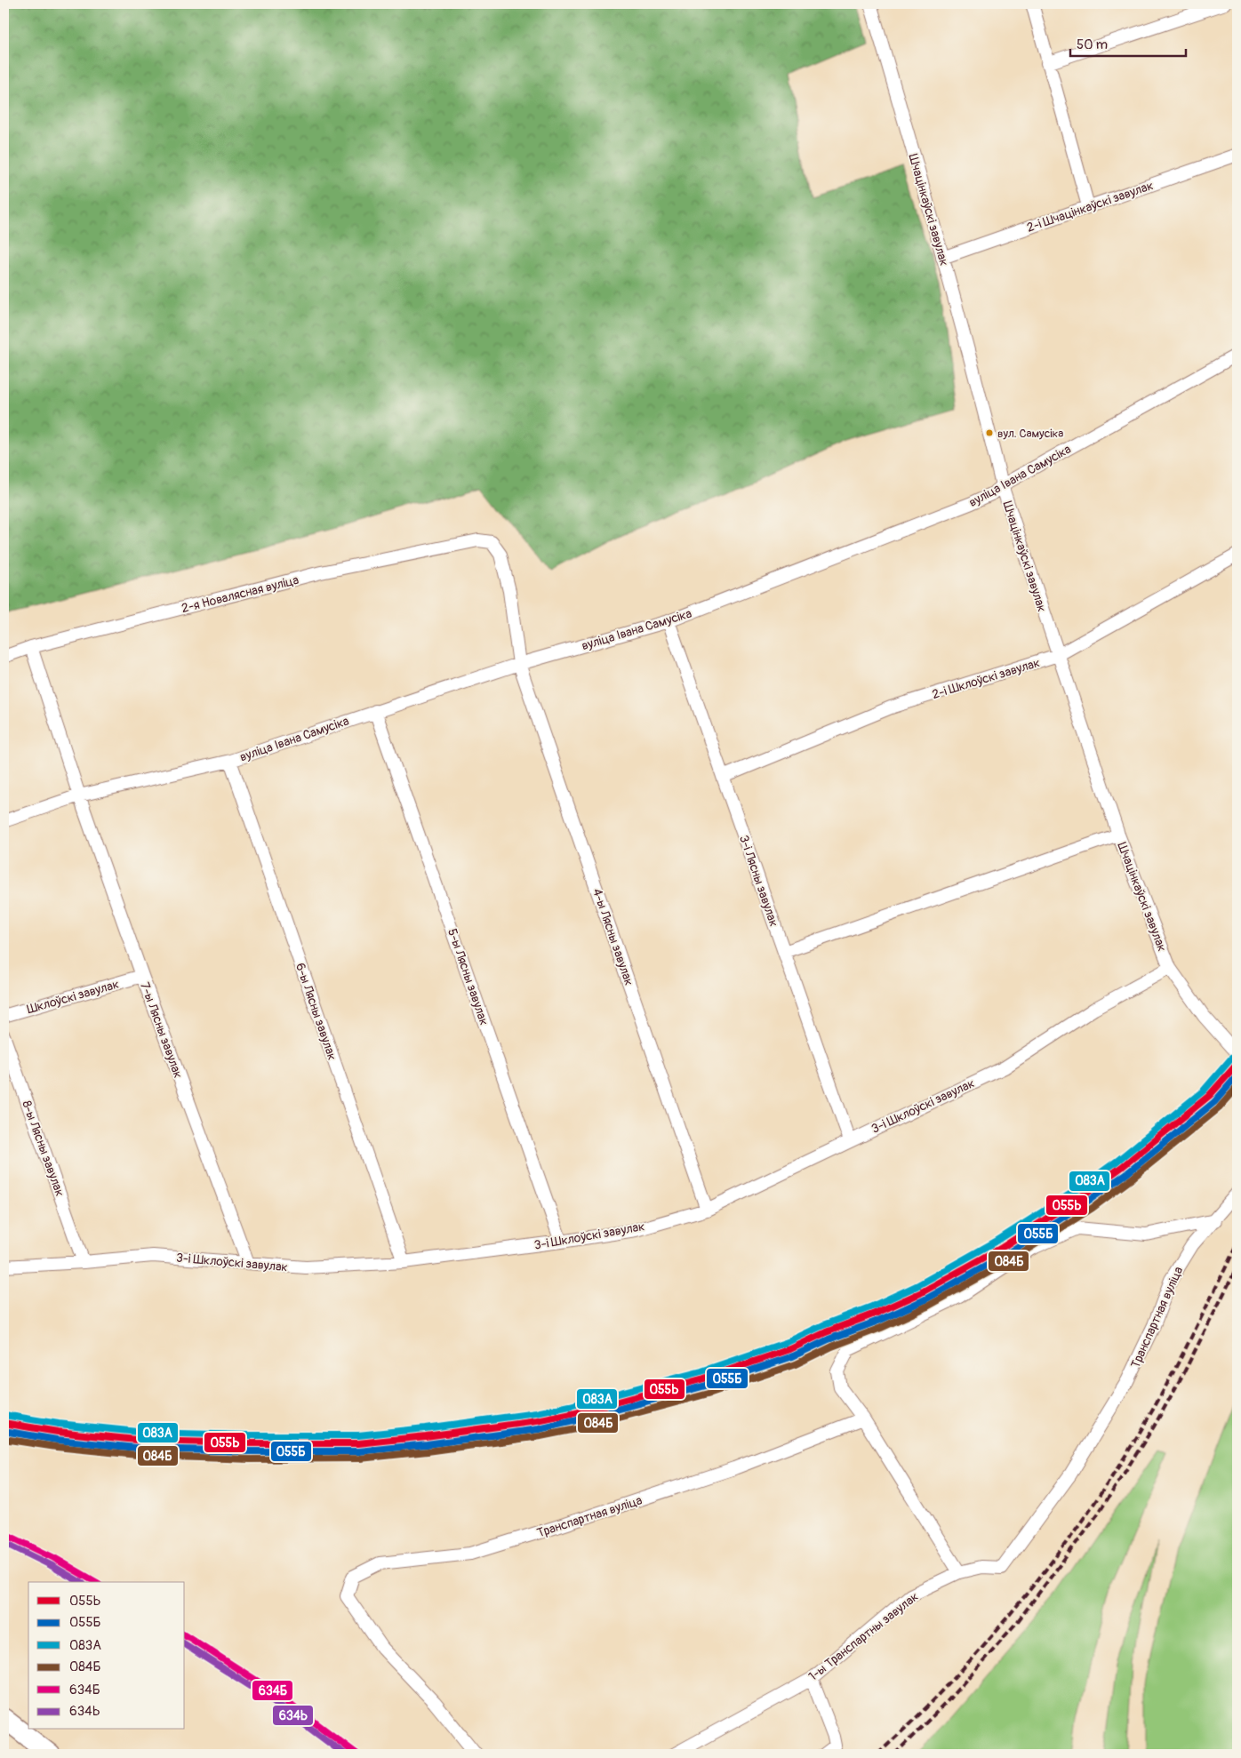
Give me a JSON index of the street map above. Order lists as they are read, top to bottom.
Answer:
{
  "streets": {
    "street": [
      "2-і Шчацінкаўскі завулак",
      "Шчацінкаўскі завулак",
      "вуліца Івана Самусіка",
      "2-я Новалясная вуліца",
      "2-і Шклоўскі завулак",
      "3-і Лясны завулак",
      "4-ы Лясны завулак",
      "5-ы Лясны завулак",
      "Шклоўскі завулак",
      "6-ы Лясны завулак",
      "7-ы Лясны завулак",
      "3-і Шклоўскі завулак",
      "8-ы Лясны завулак",
      "Транспартная вуліца",
      "1-ы Транспартны завулак"
    ]
  },
  "crossings": [
    ["2-і Шчацінкаўскі завулак", "Шчацінкаўскі завулак"],
    ["Шчацінкаўскі завулак", "вуліца Івана Самусіка"],
    ["Шчацінкаўскі завулак", "2-і Шклоўскі завулак"],
    ["Шчацінкаўскі завулак", "3-і Шклоўскі завулак"],
    ["вуліца Івана Самусіка", "3-і Лясны завулак"],
    ["вуліца Івана Самусіка", "4-ы Лясны завулак"],
    ["вуліца Івана Самусіка", "5-ы Лясны завулак"],
    ["вуліца Івана Самусіка", "6-ы Лясны завулак"],
    ["вуліца Івана Самусіка", "7-ы Лясны завулак"],
    ["2-я Новалясная вуліца", "4-ы Лясны завулак"],
    ["2-я Новалясная вуліца", "7-ы Лясны завулак"],
    ["2-і Шклоўскі завулак", "3-і Лясны завулак"],
    ["3-і Лясны завулак", "3-і Шклоўскі завулак"],
    ["4-ы Лясны завулак", "3-і Шклоўскі завулак"],
    ["5-ы Лясны завулак", "3-і Шклоўскі завулак"],
    ["Шклоўскі завулак", "7-ы Лясны завулак"],
    ["6-ы Лясны завулак", "3-і Шклоўскі завулак"],
    ["7-ы Лясны завулак", "3-і Шклоўскі завулак"],
    ["3-і Шклоўскі завулак", "8-ы Лясны завулак"],
    ["Транспартная вуліца", "1-ы Транспартны завулак"]
  ],
  "places": ["вул. Самусіка"],
  "lines": [
    "transit line 083А",
    "transit line 055Ь",
    "transit line 055Б",
    "transit line 084Б",
    "transit line 634Б",
    "transit line 634Ь"
  ],
  "legend": [
    "055Ь",
    "055Б",
    "083А",
    "084Б",
    "634Б",
    "634Ь"
  ],
  "scale_bar": "50 m"
}
